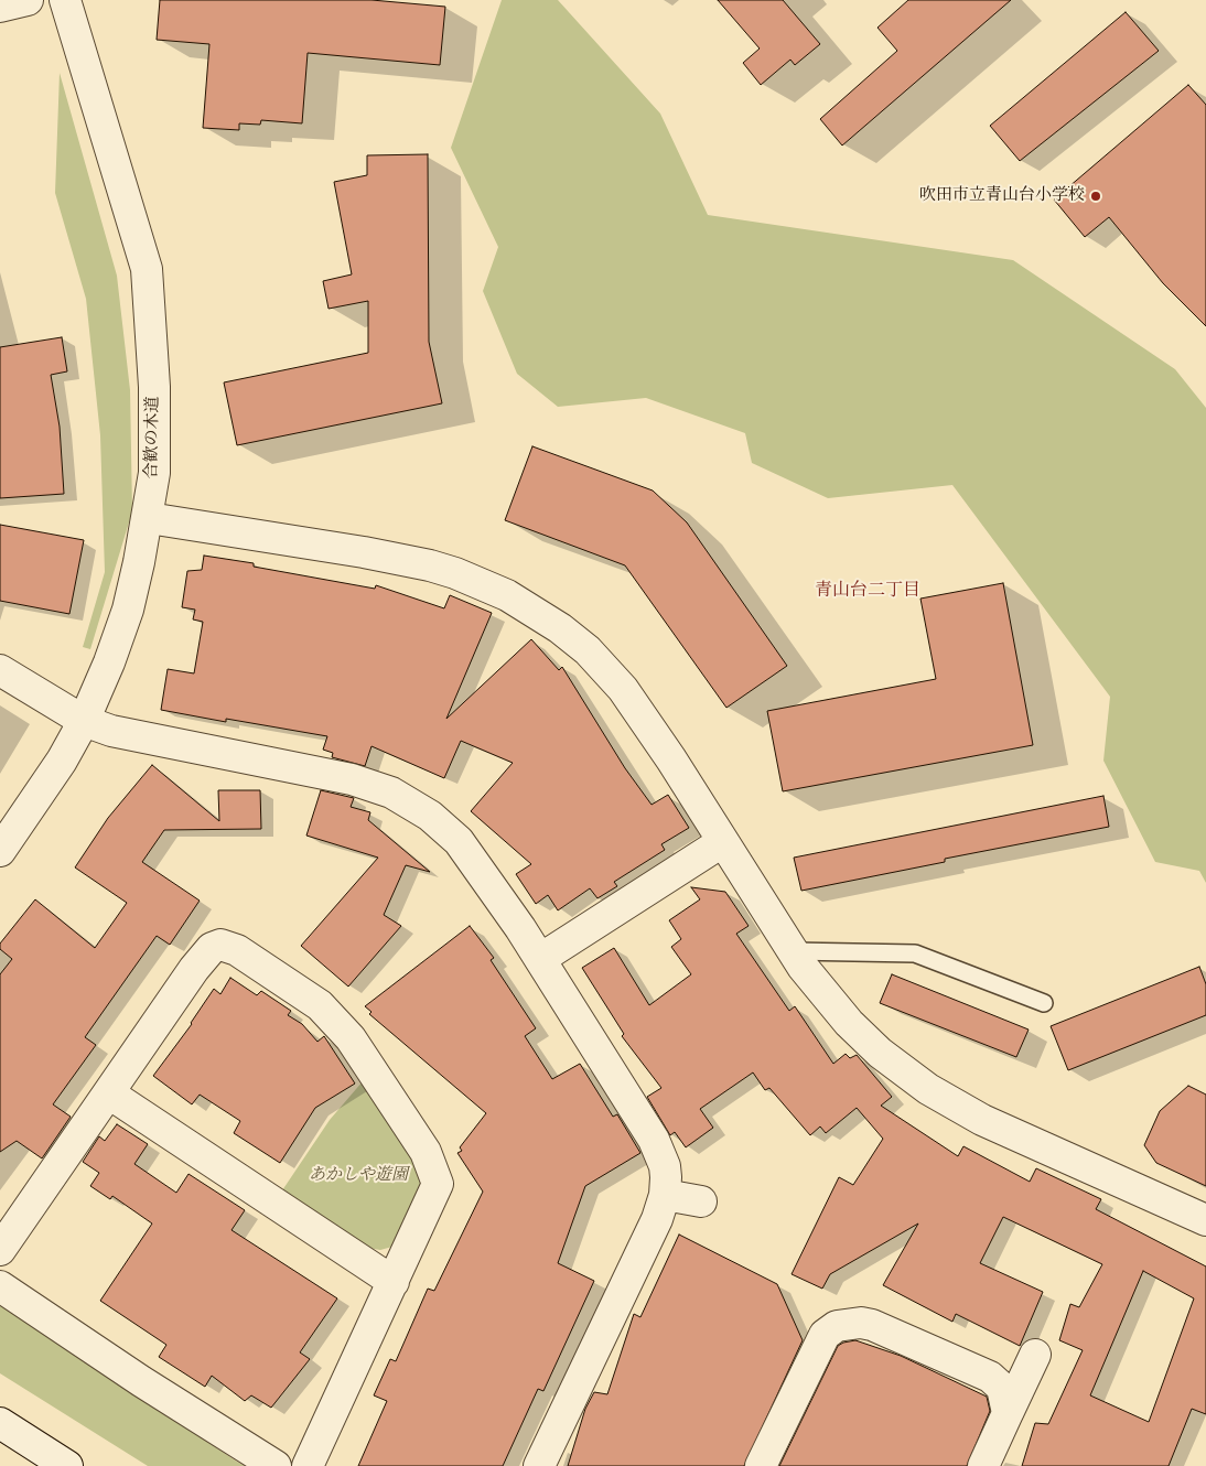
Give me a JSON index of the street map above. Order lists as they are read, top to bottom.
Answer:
{
  "streets": {
    "street": ["合歓の木道"]
  },
  "districts": ["青山台二丁目"],
  "parks": ["あかしや遊園"],
  "places": ["吹田市立青山台小学校"]
}
